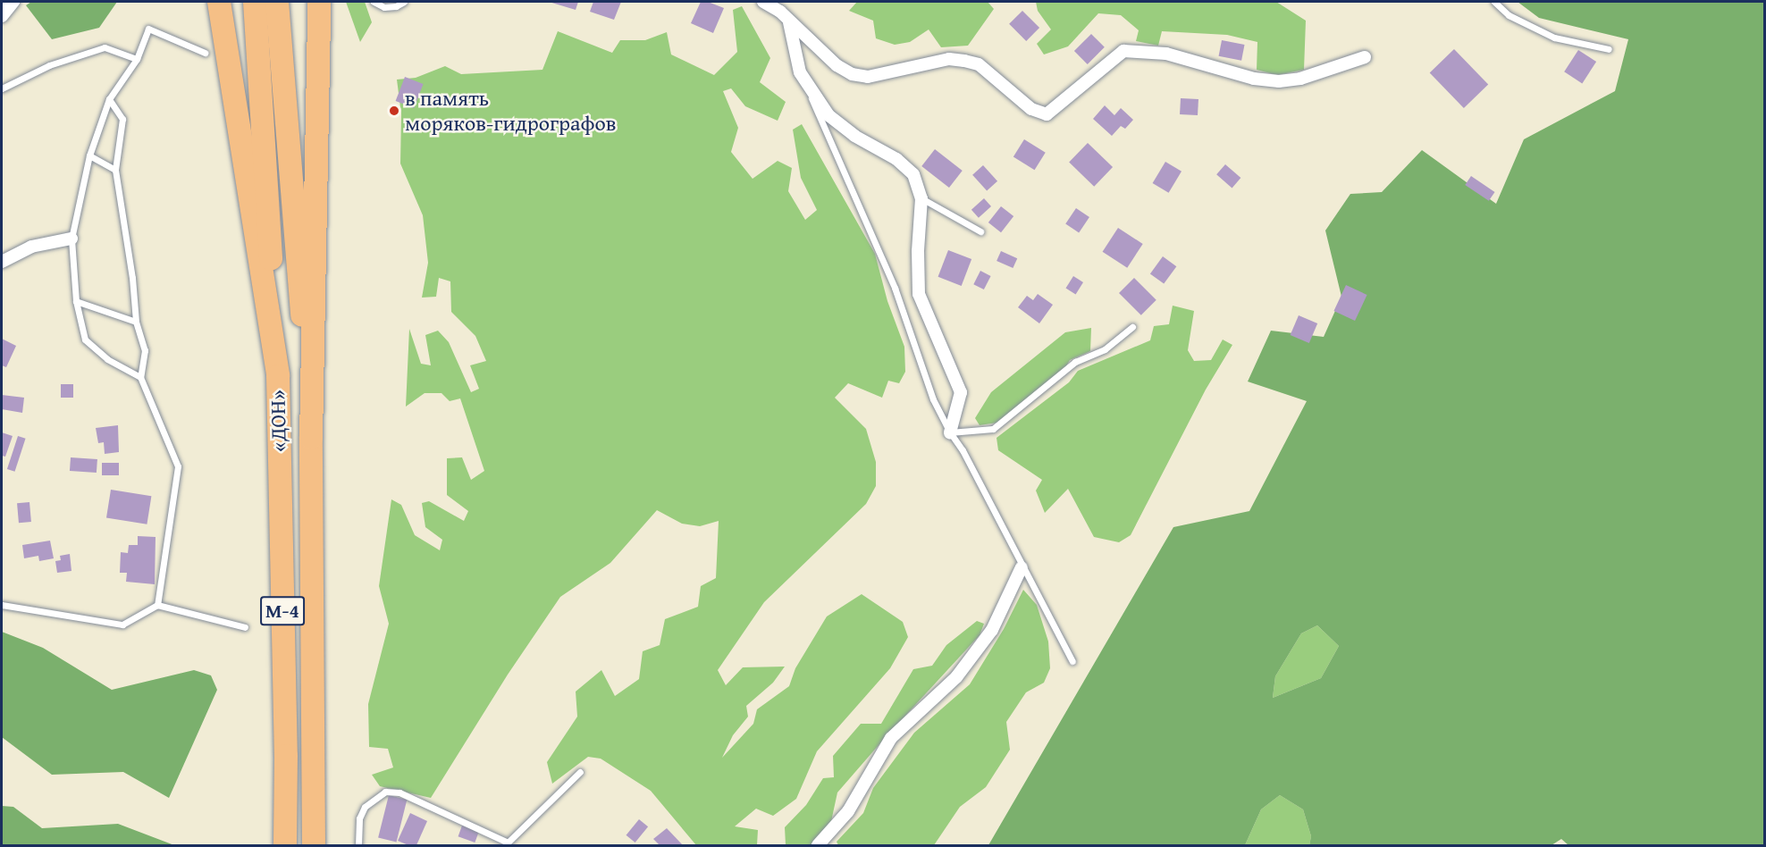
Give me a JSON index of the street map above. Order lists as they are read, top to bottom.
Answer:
{
  "streets": {
    "highway": ["«ДОН»", "М-4"]
  },
  "places": ["в память моряков-гидрографов"]
}
